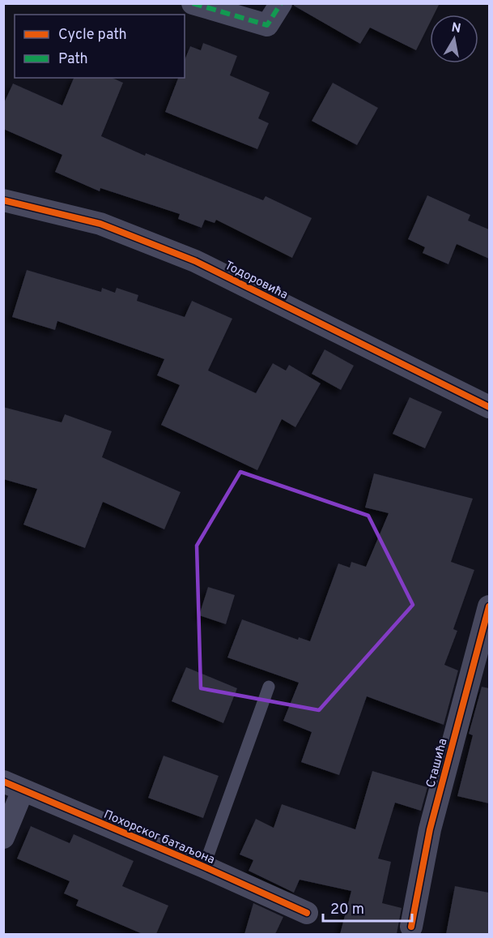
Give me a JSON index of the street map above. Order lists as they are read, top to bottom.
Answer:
{
  "streets": {
    "street": ["Тодоровића", "Сташића", "Похорског батаљона"]
  },
  "legend": ["Cycle path", "Path"],
  "scale_bar": "20 m",
  "north": "top"
}
